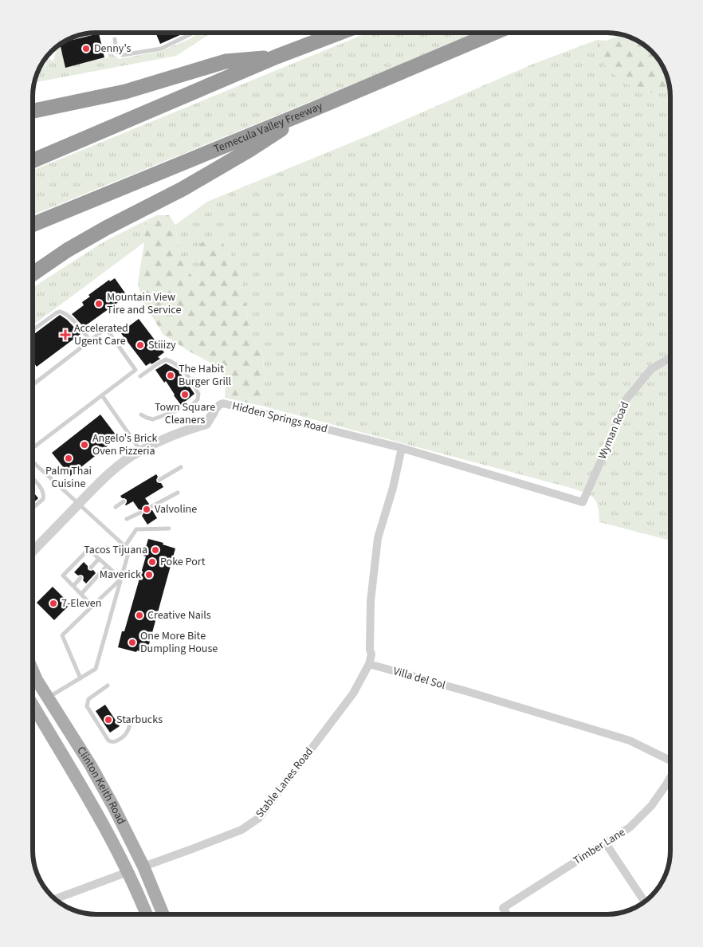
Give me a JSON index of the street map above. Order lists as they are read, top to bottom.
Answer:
{
  "streets": {
    "highway": ["Temecula Valley Freeway"],
    "main road": ["Clinton Keith Road"],
    "street": [
      "Hidden Springs Road",
      "Wyman Road",
      "Villa del Sol",
      "Stable Lanes Road",
      "Timber Lane"
    ]
  },
  "crossings": [
    ["Hidden Springs Road", "Wyman Road"],
    ["Villa del Sol", "Stable Lanes Road"],
    ["Stable Lanes Road", "Clinton Keith Road"]
  ],
  "places": {
    "other": [
      "Denny's",
      "Mountain View Tire and Service",
      "Stiiizy",
      "The Habit Burger Grill",
      "Town Square Cleaners",
      "Angelo's Brick Oven Pizzeria",
      "Palm Thai Cuisine",
      "Valvoline",
      "Tacos Tijuana",
      "Poke Port",
      "Maverick",
      "7-Eleven",
      "Creative Nails",
      "One More Bite Dumpling House",
      "Starbucks"
    ],
    "health": ["Accelerated Ugent Care"]
  }
}
